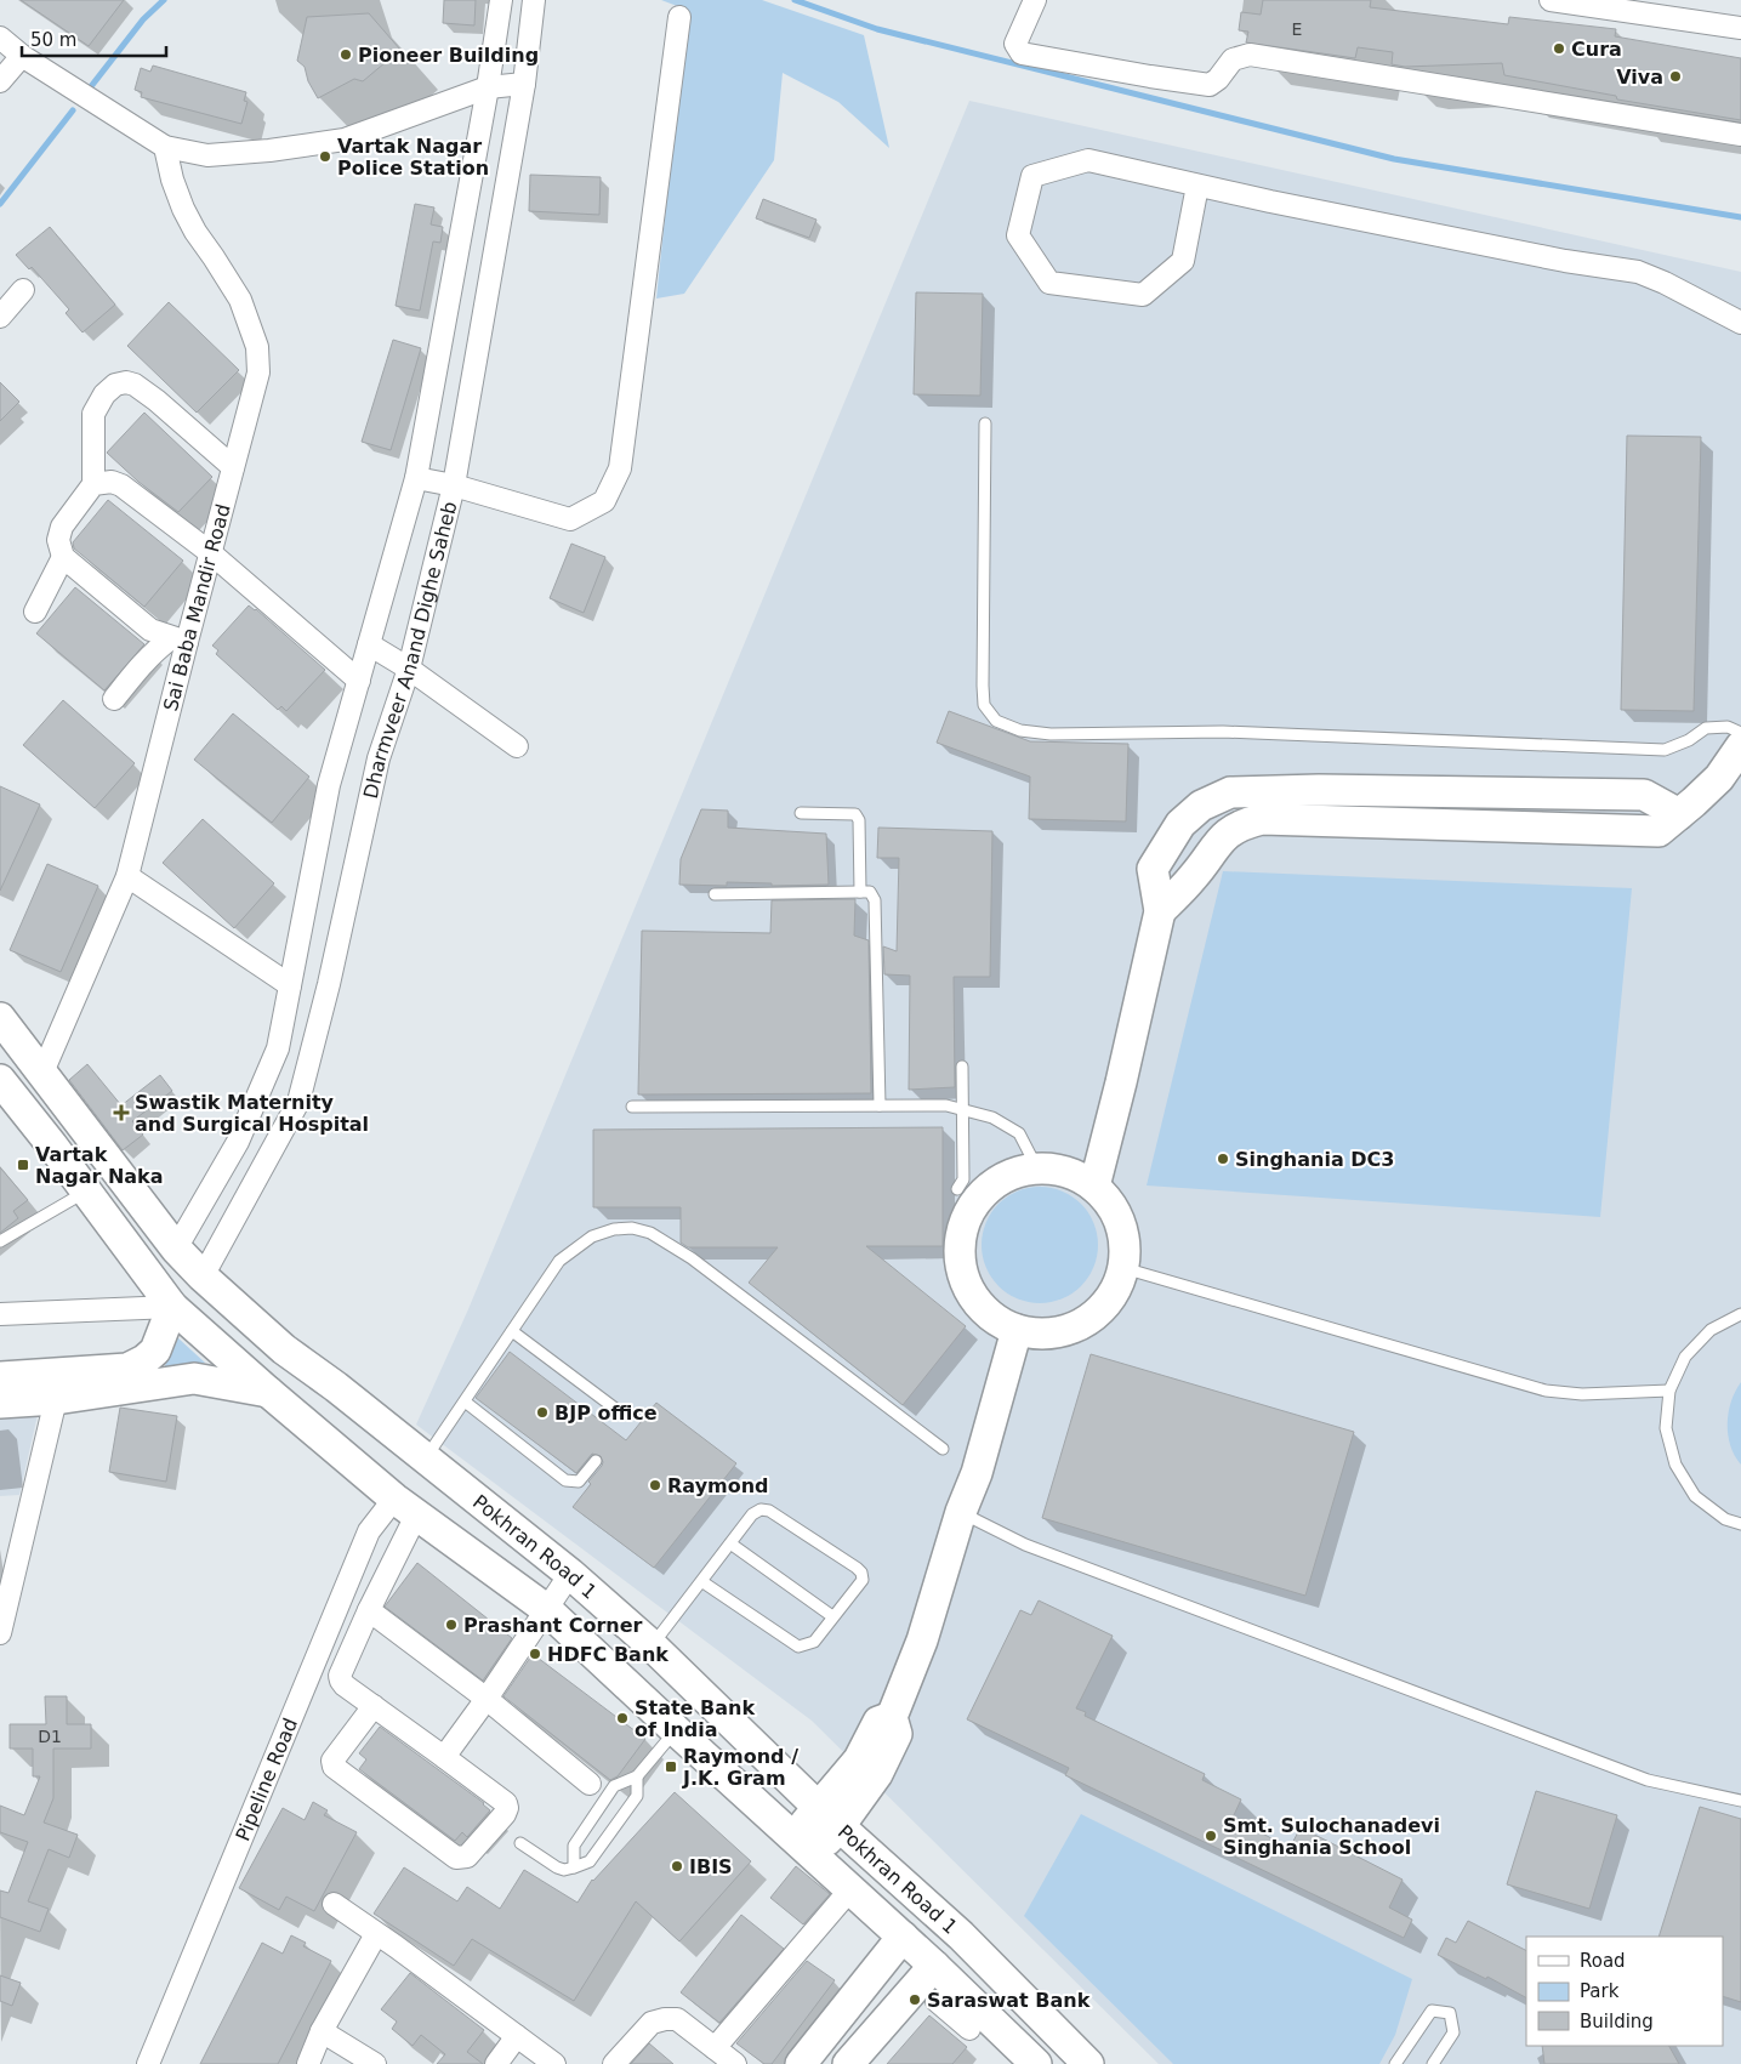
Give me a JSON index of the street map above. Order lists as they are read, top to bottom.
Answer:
{
  "streets": {
    "street": [
      "Sai Baba Mandir Road",
      "Dharmveer Anand Dighe Saheb",
      "Pokhran Road 1",
      "Pipeline Road"
    ]
  },
  "crossings": [
    ["Sai Baba Mandir Road", "Pokhran Road 1"],
    ["Dharmveer Anand Dighe Saheb", "Pokhran Road 1"],
    ["Pokhran Road 1", "Pipeline Road"]
  ],
  "places": {
    "other": [
      "Cura",
      "Pioneer Building",
      "Viva",
      "Vartak Nagar Police Station",
      "Singhania DC3",
      "BJP office",
      "Raymond",
      "Prashant Corner",
      "HDFC Bank",
      "State Bank of India",
      "Smt. Sulochanadevi Singhania School",
      "IBIS",
      "Saraswat Bank"
    ],
    "health": ["Swastik Maternity and Surgical Hospital"],
    "transit": ["Vartak Nagar Naka", "Raymond / J.K. Gram"]
  },
  "house_numbers": ["E", "D1"],
  "legend": ["Road", "Park", "Building"],
  "scale_bar": "50 m"
}
